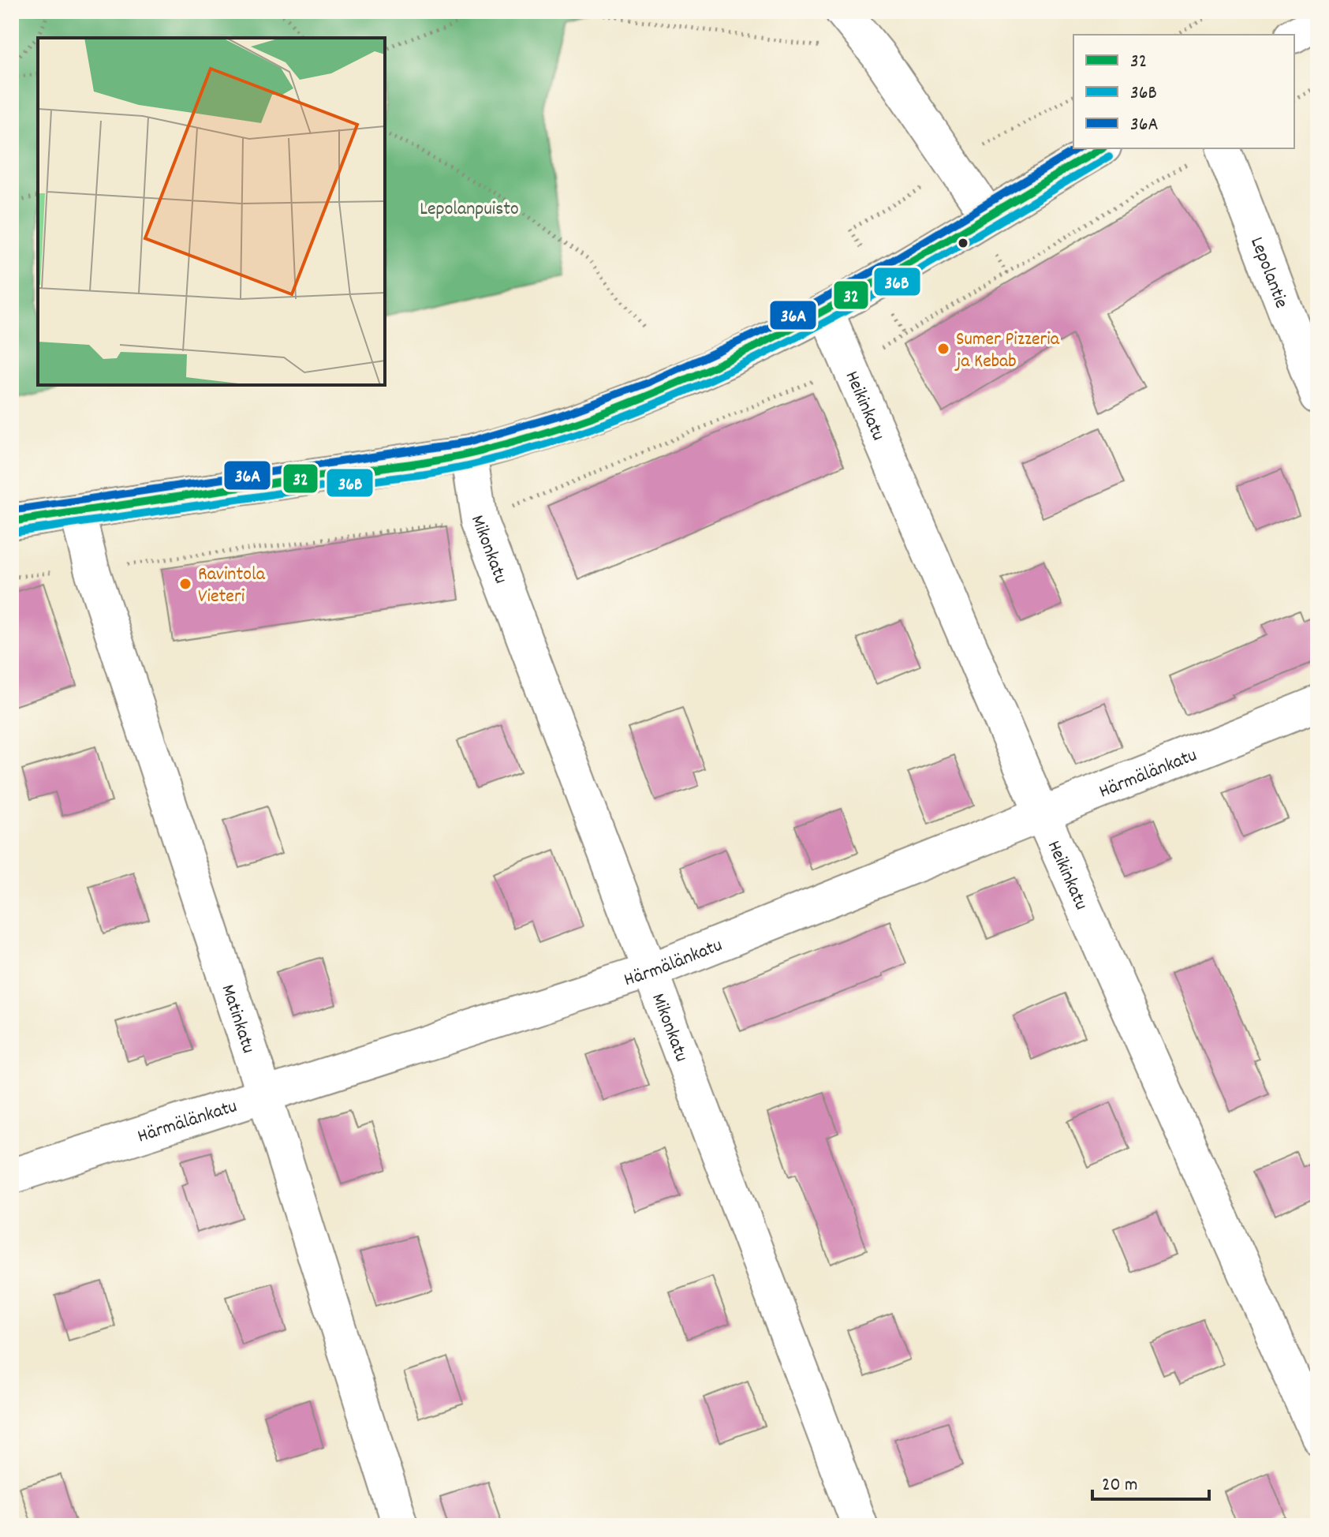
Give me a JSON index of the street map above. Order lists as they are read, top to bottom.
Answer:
{
  "streets": {
    "street": [
      "Lepolantie",
      "Heikinkatu",
      "Mikonkatu",
      "Härmälänkatu",
      "Matinkatu"
    ]
  },
  "crossings": [
    ["Heikinkatu", "Härmälänkatu"],
    ["Mikonkatu", "Härmälänkatu"],
    ["Härmälänkatu", "Matinkatu"]
  ],
  "parks": ["Lepolanpuisto"],
  "places": ["Sumer Pizzeria ja Kebab", "Ravintola Vieteri"],
  "lines": ["transit line 32", "transit line 36A", "transit line 36B"],
  "legend": ["32", "36B", "36A"],
  "scale_bar": "20 m"
}
